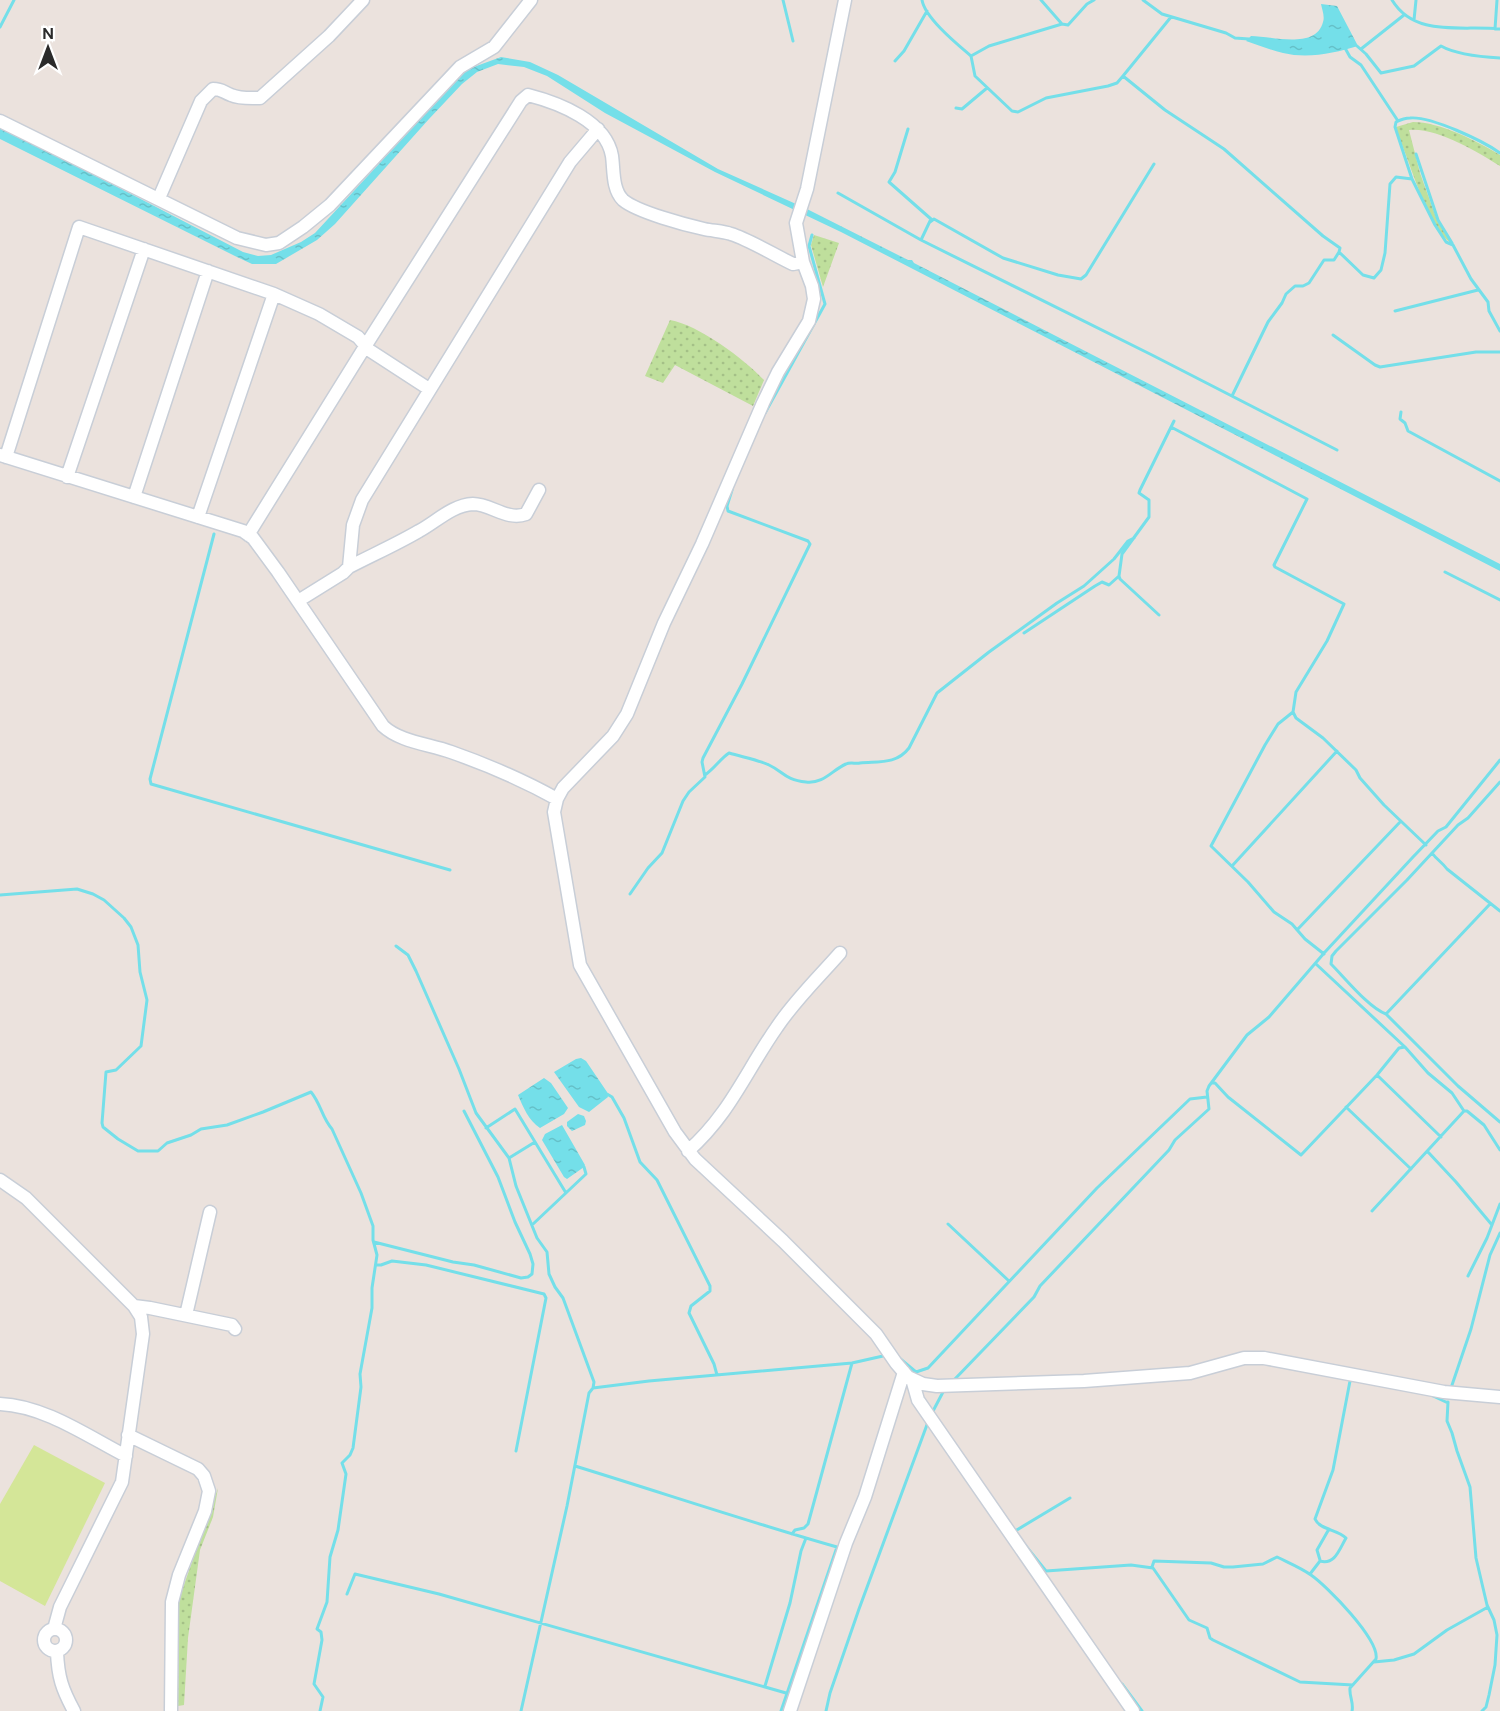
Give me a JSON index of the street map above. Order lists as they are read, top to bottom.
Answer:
{
  "north": "top"
}
